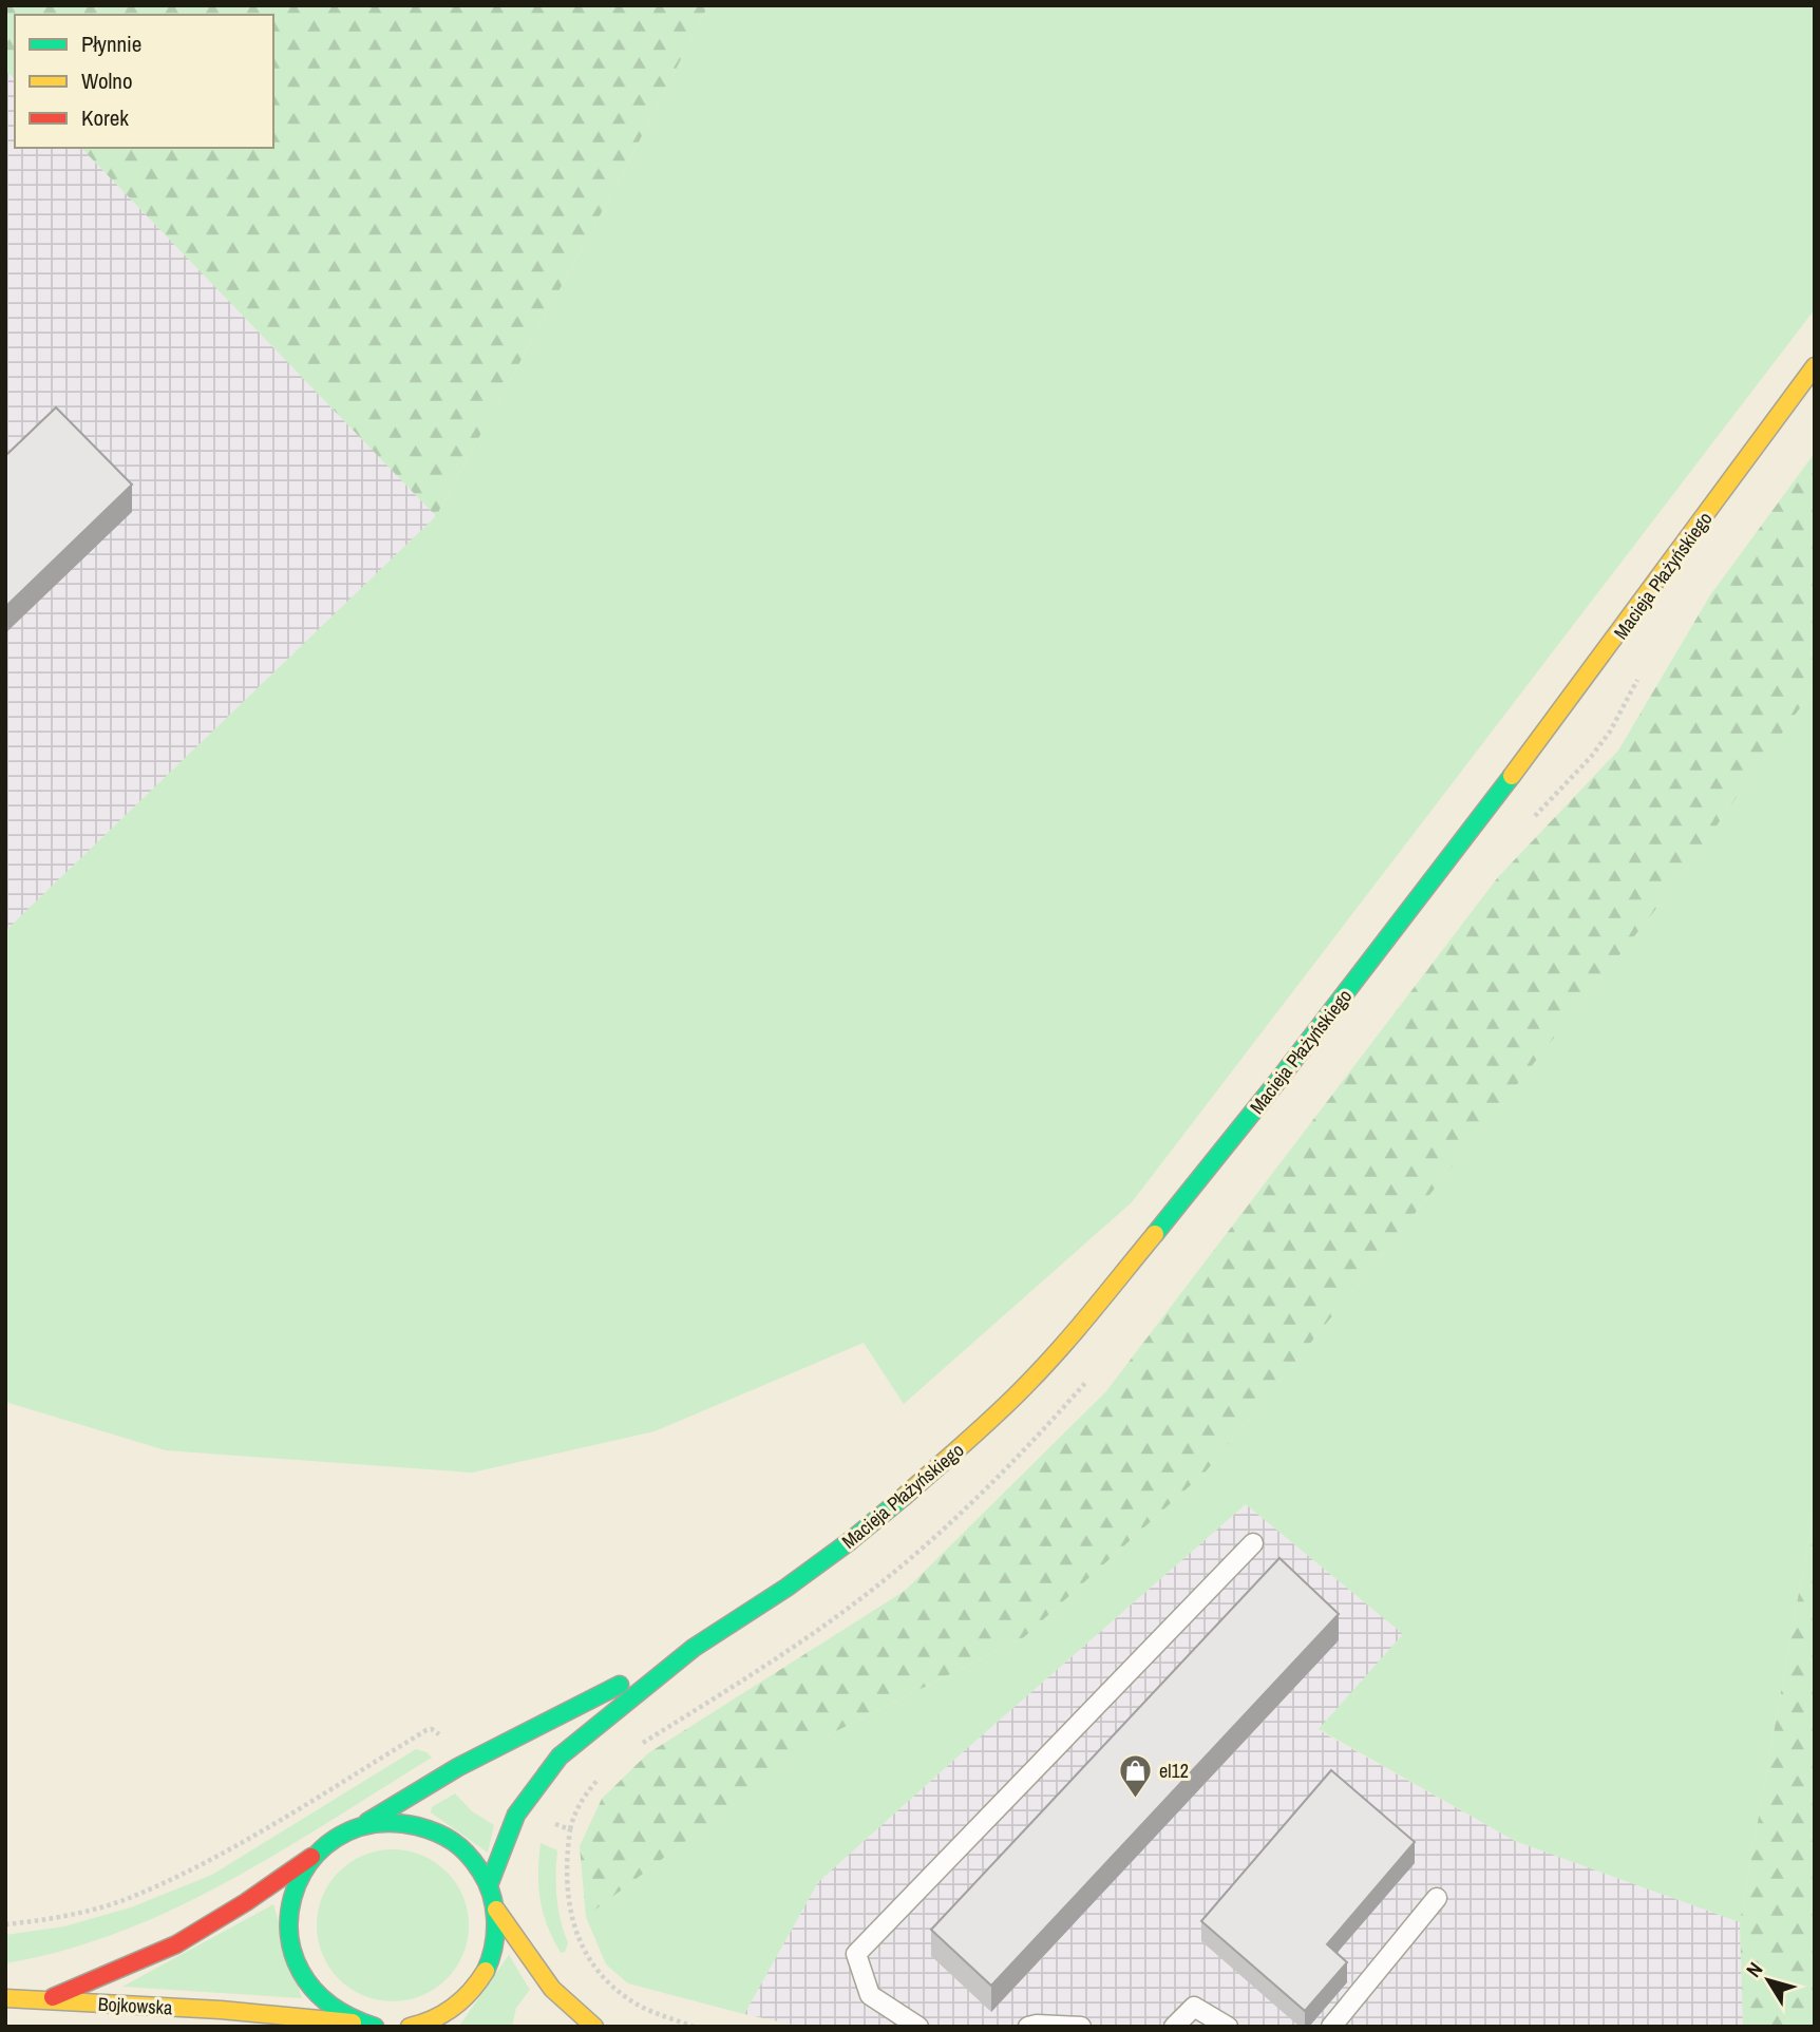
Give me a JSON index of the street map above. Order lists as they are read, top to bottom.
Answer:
{
  "streets": {
    "street": ["Macieja Płażyńskiego", "Bojkowska"]
  },
  "crossings": [
    ["Macieja Płażyńskiego", "Bojkowska"]
  ],
  "places": {
    "shop": ["el12"]
  },
  "legend": ["Płynnie", "Wolno", "Korek"],
  "north": "top left"
}
